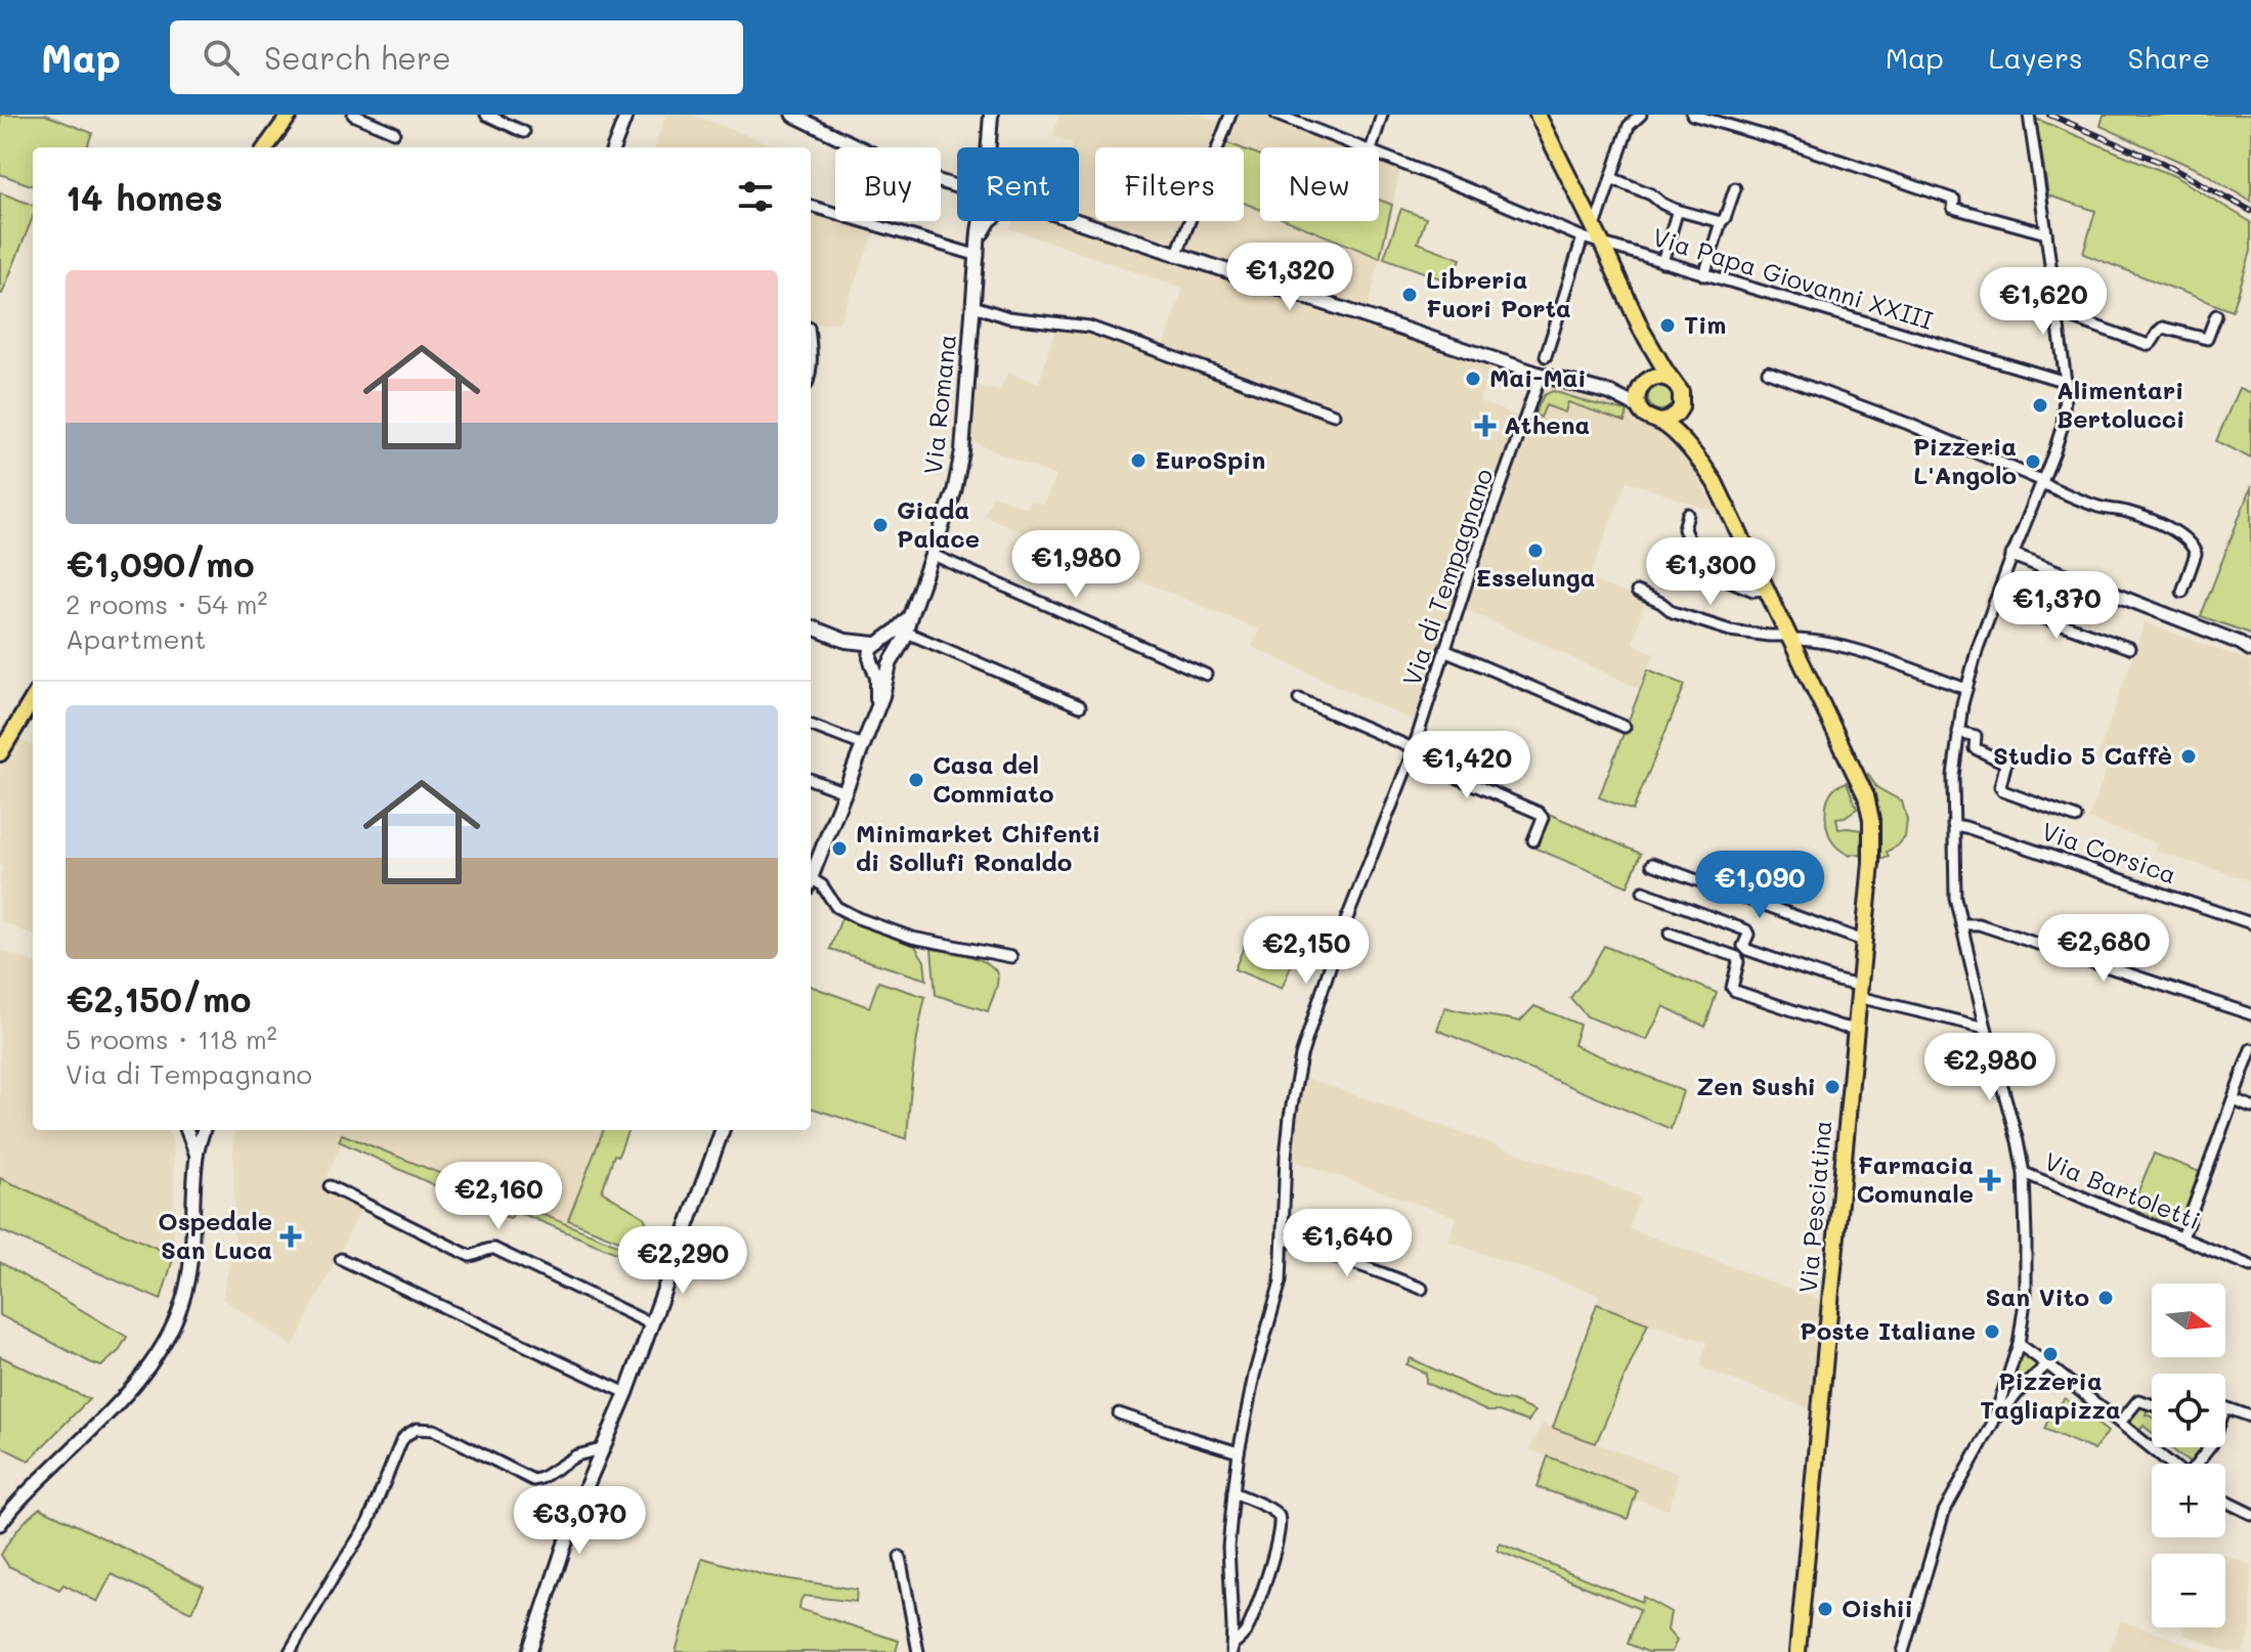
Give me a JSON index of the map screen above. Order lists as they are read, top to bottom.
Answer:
{
  "streets": {
    "main road": ["Via Romana", "Via Pesciatina"],
    "street": [
      "Via Papa Giovanni XXIII",
      "Via di Tempagnano",
      "Via Corsica",
      "Via Bartoletti"
    ]
  },
  "places": {
    "other": [
      "Libreria Fuori Porta",
      "Tim",
      "Mai-Mai",
      "Alimentari Bertolucci",
      "EuroSpin",
      "Pizzeria L'Angolo",
      "Giada Palace",
      "Esselunga",
      "Studio 5 Caffè",
      "Casa del Commiato",
      "Minimarket Chifenti di Sollufi Ronaldo",
      "Zen Sushi",
      "San Vito",
      "Poste Italiane",
      "Pizzeria Tagliapizza",
      "Oishii"
    ],
    "health": ["Athena", "Farmacia Comunale", "Ospedale San Luca"]
  },
  "north": "right",
  "page": {
    "header": "Map",
    "search": "Search here",
    "nav": ["Map", "Layers", "Share"],
    "chip": [
      "Buy",
      "Rent",
      "Filters",
      "New"
    ],
    "heading": "14 homes",
    "price": [
      "€1,320",
      "€1,620",
      "€1,980",
      "€1,300",
      "€1,370",
      "€1,420",
      "€1,090",
      "€2,680",
      "€2,150",
      "€2,980",
      "€2,160",
      "€1,640",
      "€2,290",
      "€3,070"
    ],
    "list": [
      {
        "name": "€1,090/mo",
        "note": "2 rooms · 54 m² · Apartment"
      },
      {
        "name": "€2,150/mo",
        "note": "5 rooms · 118 m² · Via di Tempagnano"
      }
    ],
    "map_buttons": ["+", "−"]
  }
}
